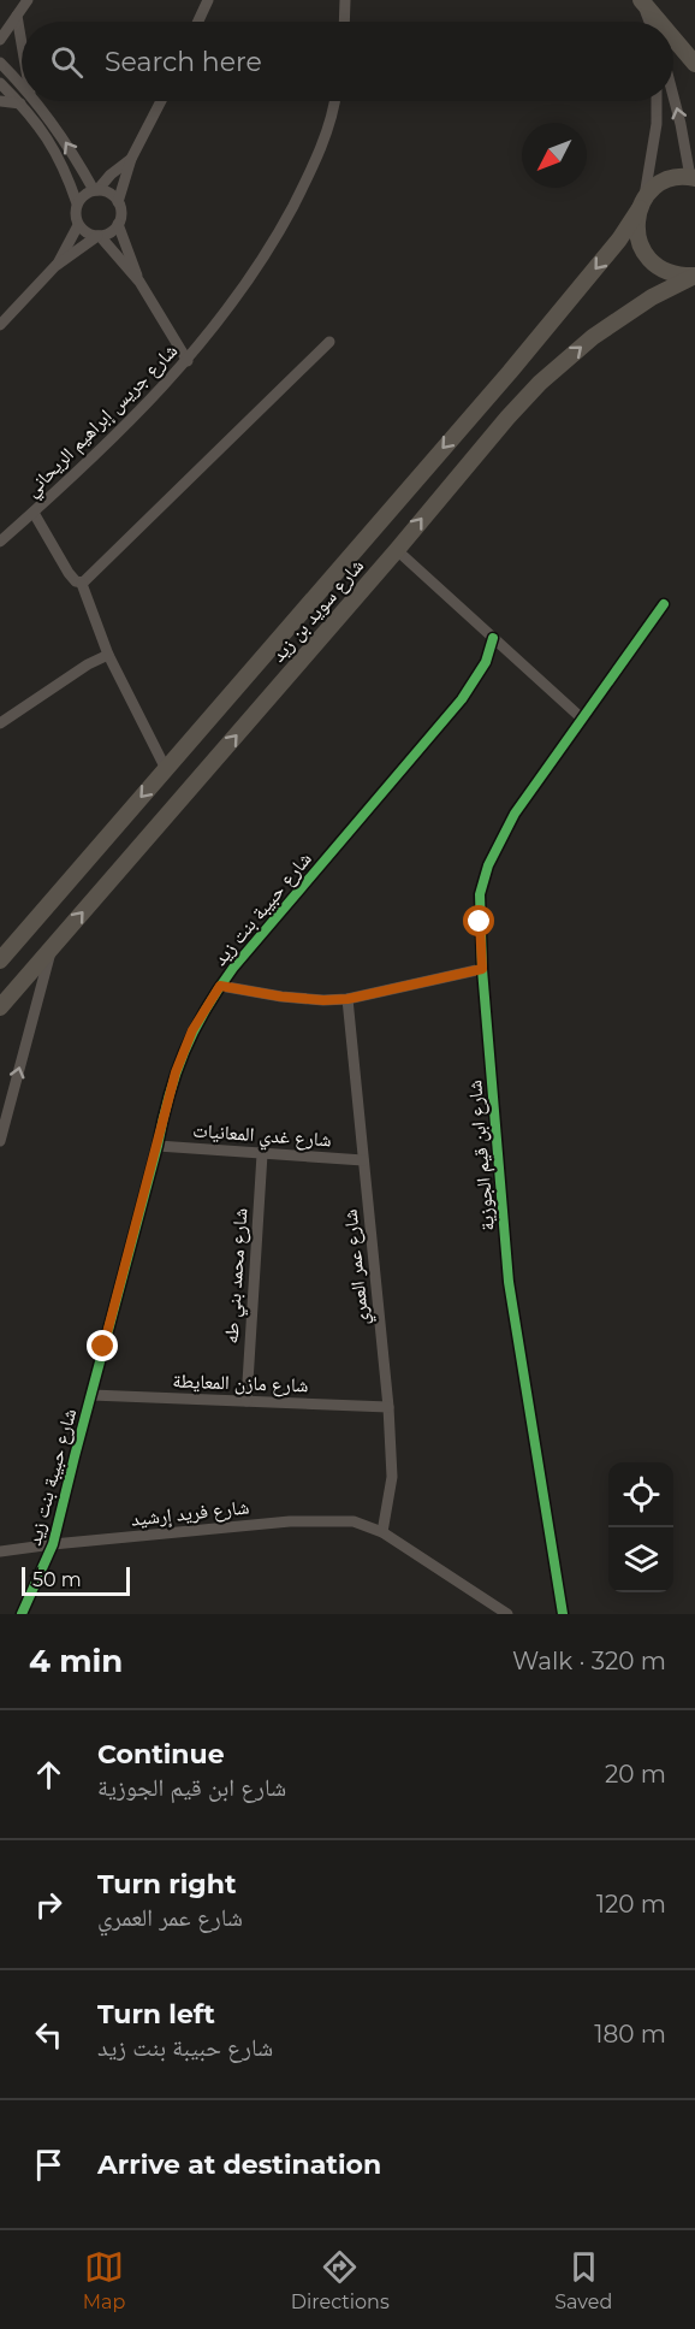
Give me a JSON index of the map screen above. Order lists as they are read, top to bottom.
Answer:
{
  "streets": {
    "main road": ["شارع سويد بن زيد"],
    "street": [
      "شارع جريس إبراهيم الريحاني",
      "شارع حبيبة بنت زيد",
      "شارع غدي المعانيات",
      "شارع ابن قيم الجوزية",
      "شارع عمر العمري",
      "شارع محمد بني طه",
      "شارع مازن المعايطة",
      "شارع فريد إرشيد"
    ]
  },
  "crossings": [
    ["شارع حبيبة بنت زيد", "شارع غدي المعانيات"],
    ["شارع حبيبة بنت زيد", "شارع مازن المعايطة"],
    ["شارع حبيبة بنت زيد", "شارع فريد إرشيد"],
    ["شارع غدي المعانيات", "شارع عمر العمري"],
    ["شارع غدي المعانيات", "شارع محمد بني طه"],
    ["شارع عمر العمري", "شارع مازن المعايطة"],
    ["شارع عمر العمري", "شارع فريد إرشيد"],
    ["شارع محمد بني طه", "شارع مازن المعايطة"]
  ],
  "scale_bar": "50 m",
  "north": "bottom left",
  "page": {
    "search": "Search here",
    "scale": "50 m",
    "heading": ["4 min", "Walk · 320 m"],
    "list": [
      ["Continue", "شارع ابن قيم الجوزية", "20 m"],
      ["Turn right", "شارع عمر العمري", "120 m"],
      ["Turn left", "شارع حبيبة بنت زيد", "180 m"],
      "Arrive at destination"
    ],
    "nav": ["Map", "Directions", "Saved"]
  }
}
